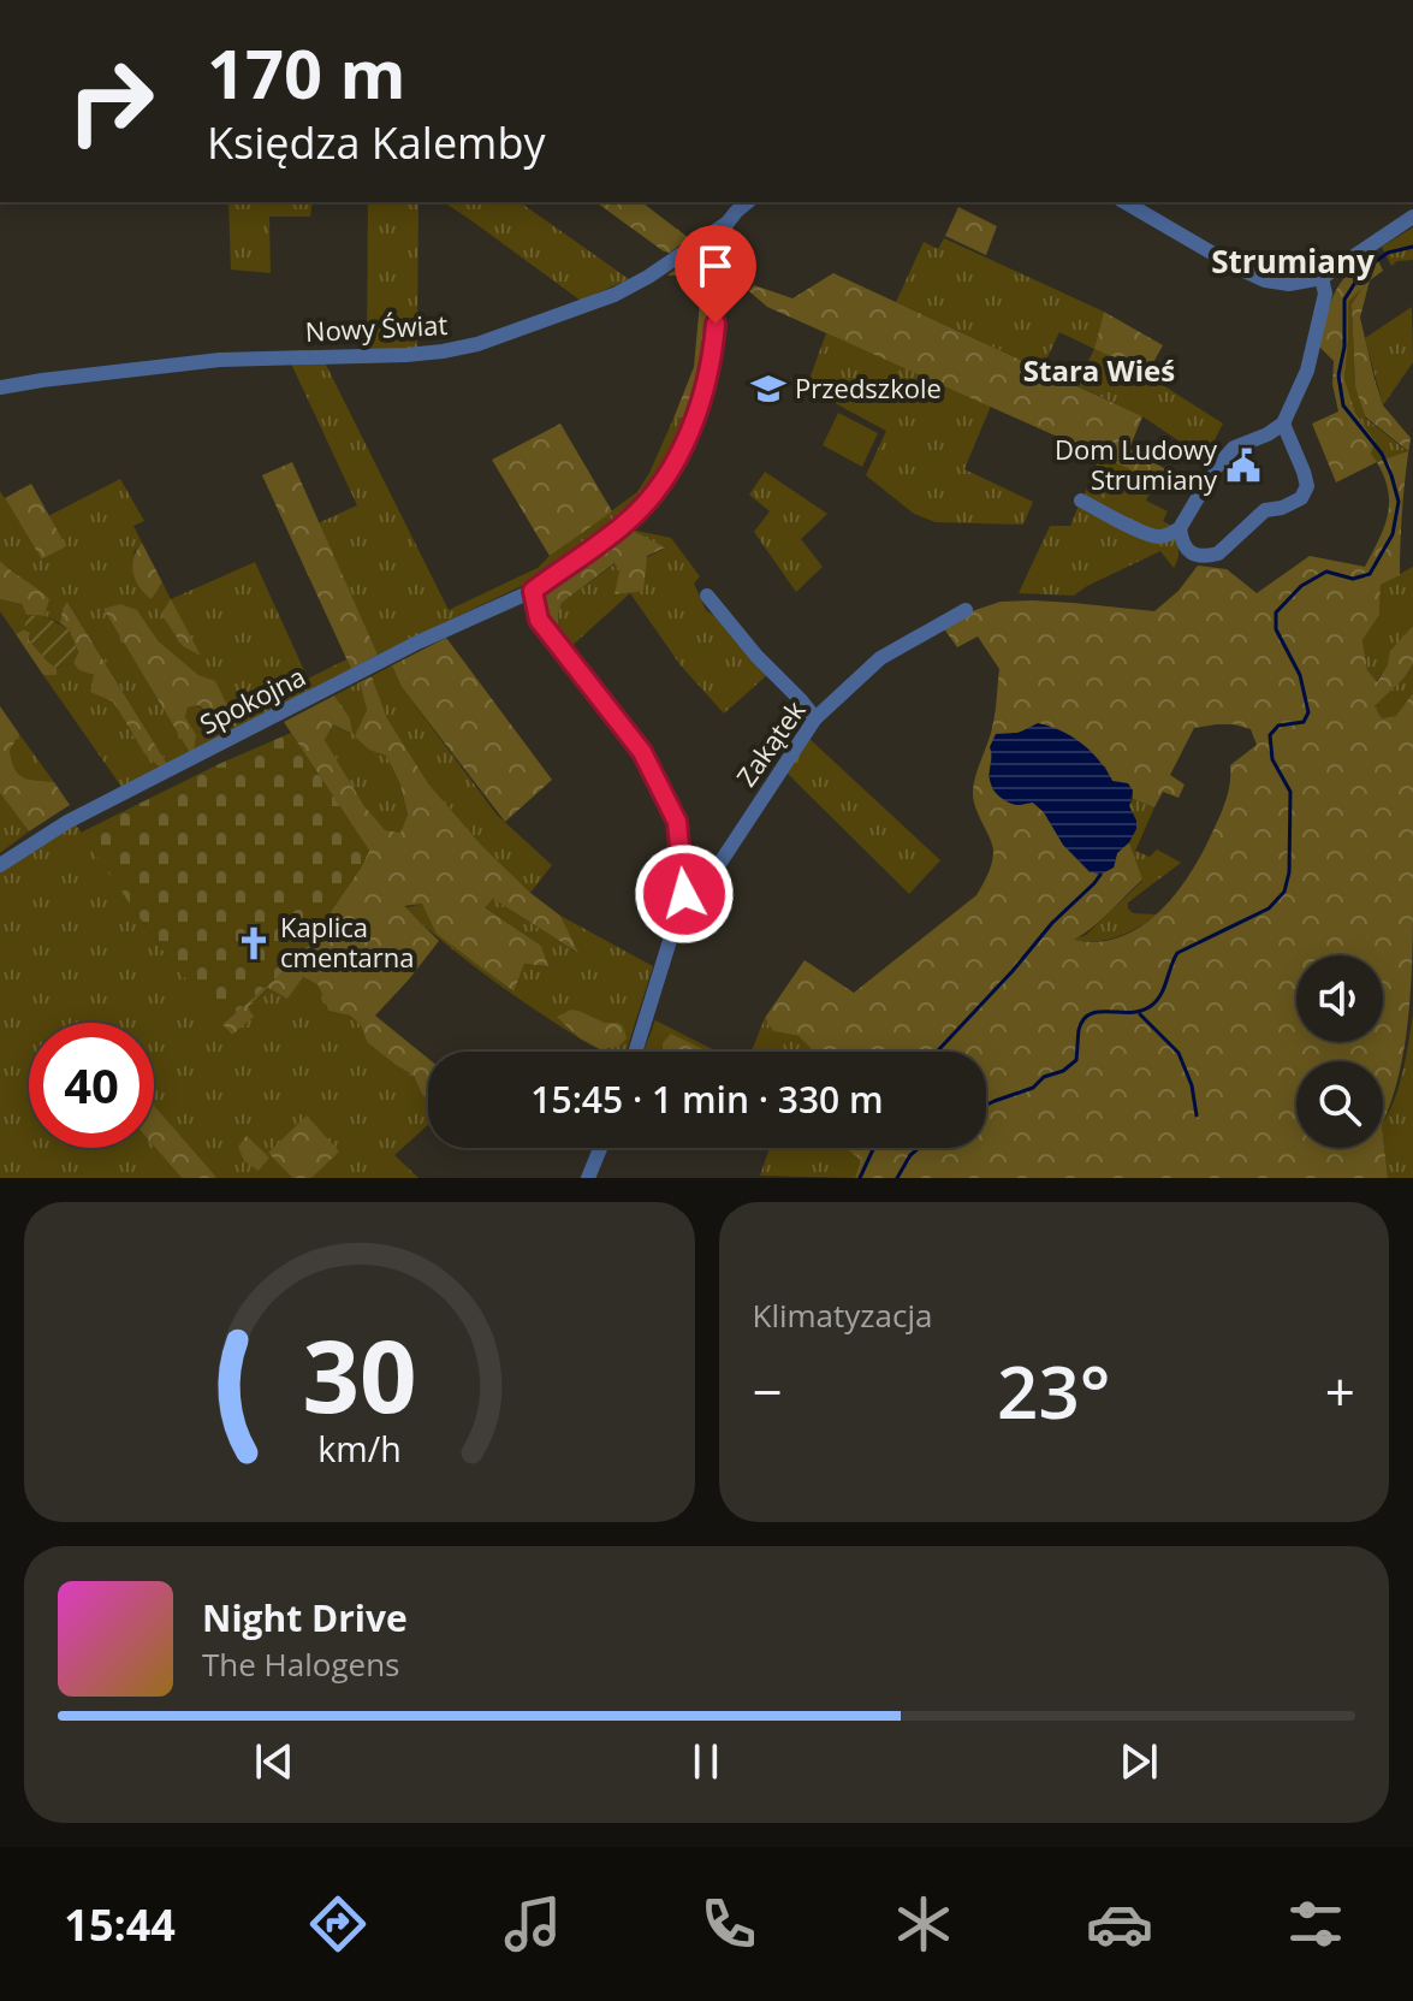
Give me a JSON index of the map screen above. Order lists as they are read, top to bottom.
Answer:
{
  "streets": {
    "street": ["Nowy Świat", "Spokojna", "Zakątek"]
  },
  "crossings": [
    ["Nowy Świat", "Spokojna"]
  ],
  "districts": ["Strumiany", "Stara Wieś"],
  "places": {
    "school or university": ["Przedszkole"],
    "public building": ["Dom Ludowy Strumiany"],
    "church": ["Kaplica cmentarna"]
  },
  "page": {
    "turn": ["170 m", "Księdza Kalemby"],
    "limit": "40",
    "trip": "15:45 · 1 min · 330 m",
    "tile": "Klimatyzacja",
    "heat": ["−", "23°", "+"],
    "song": ["Night Drive", "The Halogens"],
    "tabs": "15:44",
    "gauge": ["30", "km/h"]
  }
}
